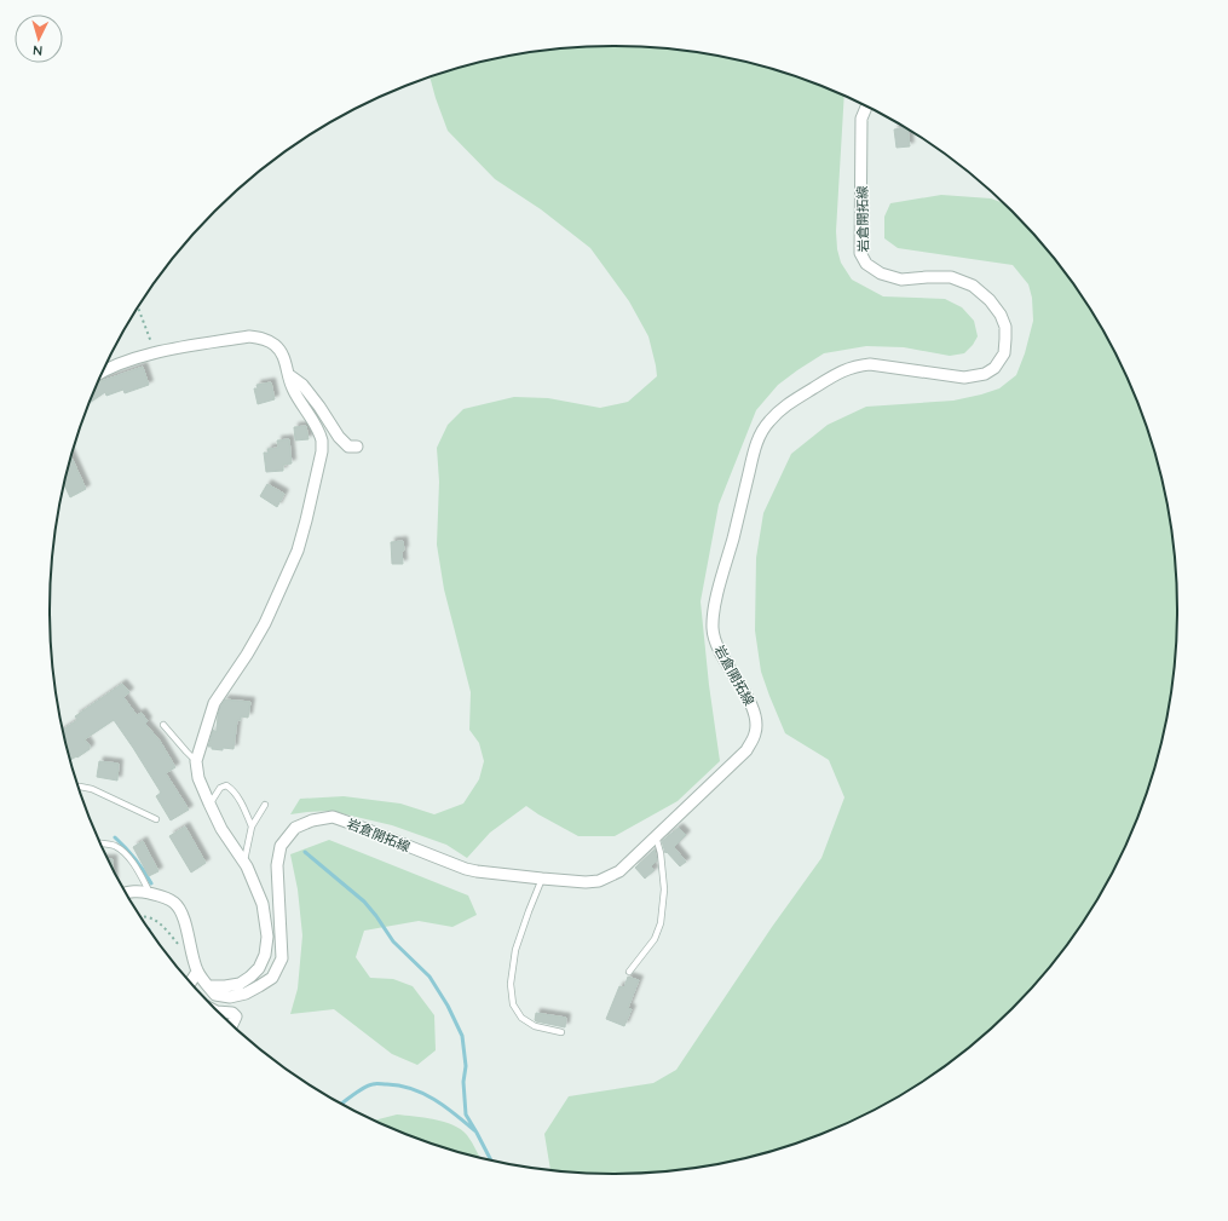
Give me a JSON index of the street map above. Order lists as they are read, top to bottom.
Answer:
{
  "streets": {
    "street": ["岩倉開拓線"]
  },
  "north": "bottom"
}
